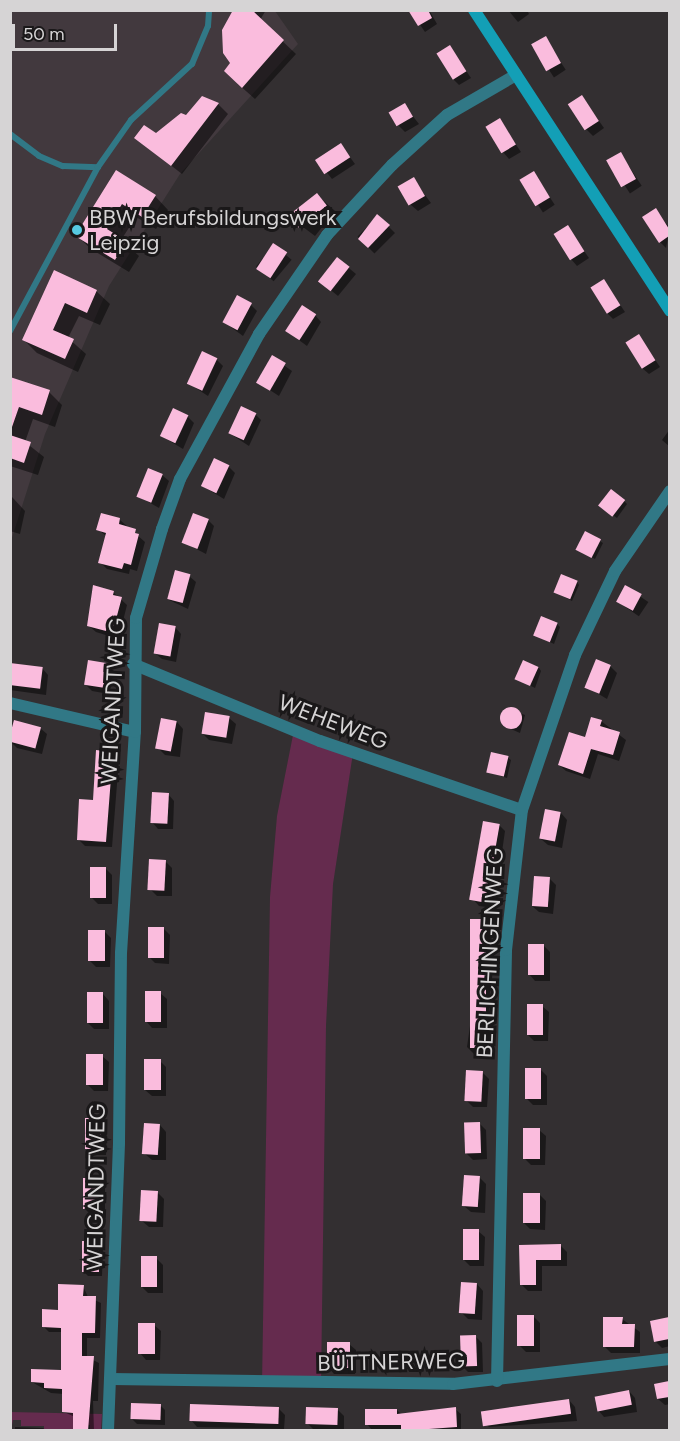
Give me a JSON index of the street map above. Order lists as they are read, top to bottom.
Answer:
{
  "streets": {
    "street": [
      "WEIGANDTWEG",
      "WEHEWEG",
      "BERLICHINGENWEG",
      "BÜTTNERWEG"
    ]
  },
  "crossings": [
    ["WEIGANDTWEG", "WEHEWEG"],
    ["WEIGANDTWEG", "BÜTTNERWEG"],
    ["WEHEWEG", "BERLICHINGENWEG"],
    ["BERLICHINGENWEG", "BÜTTNERWEG"]
  ],
  "places": ["BBW Berufsbildungswerk Leipzig"],
  "scale_bar": "50 m"
}
